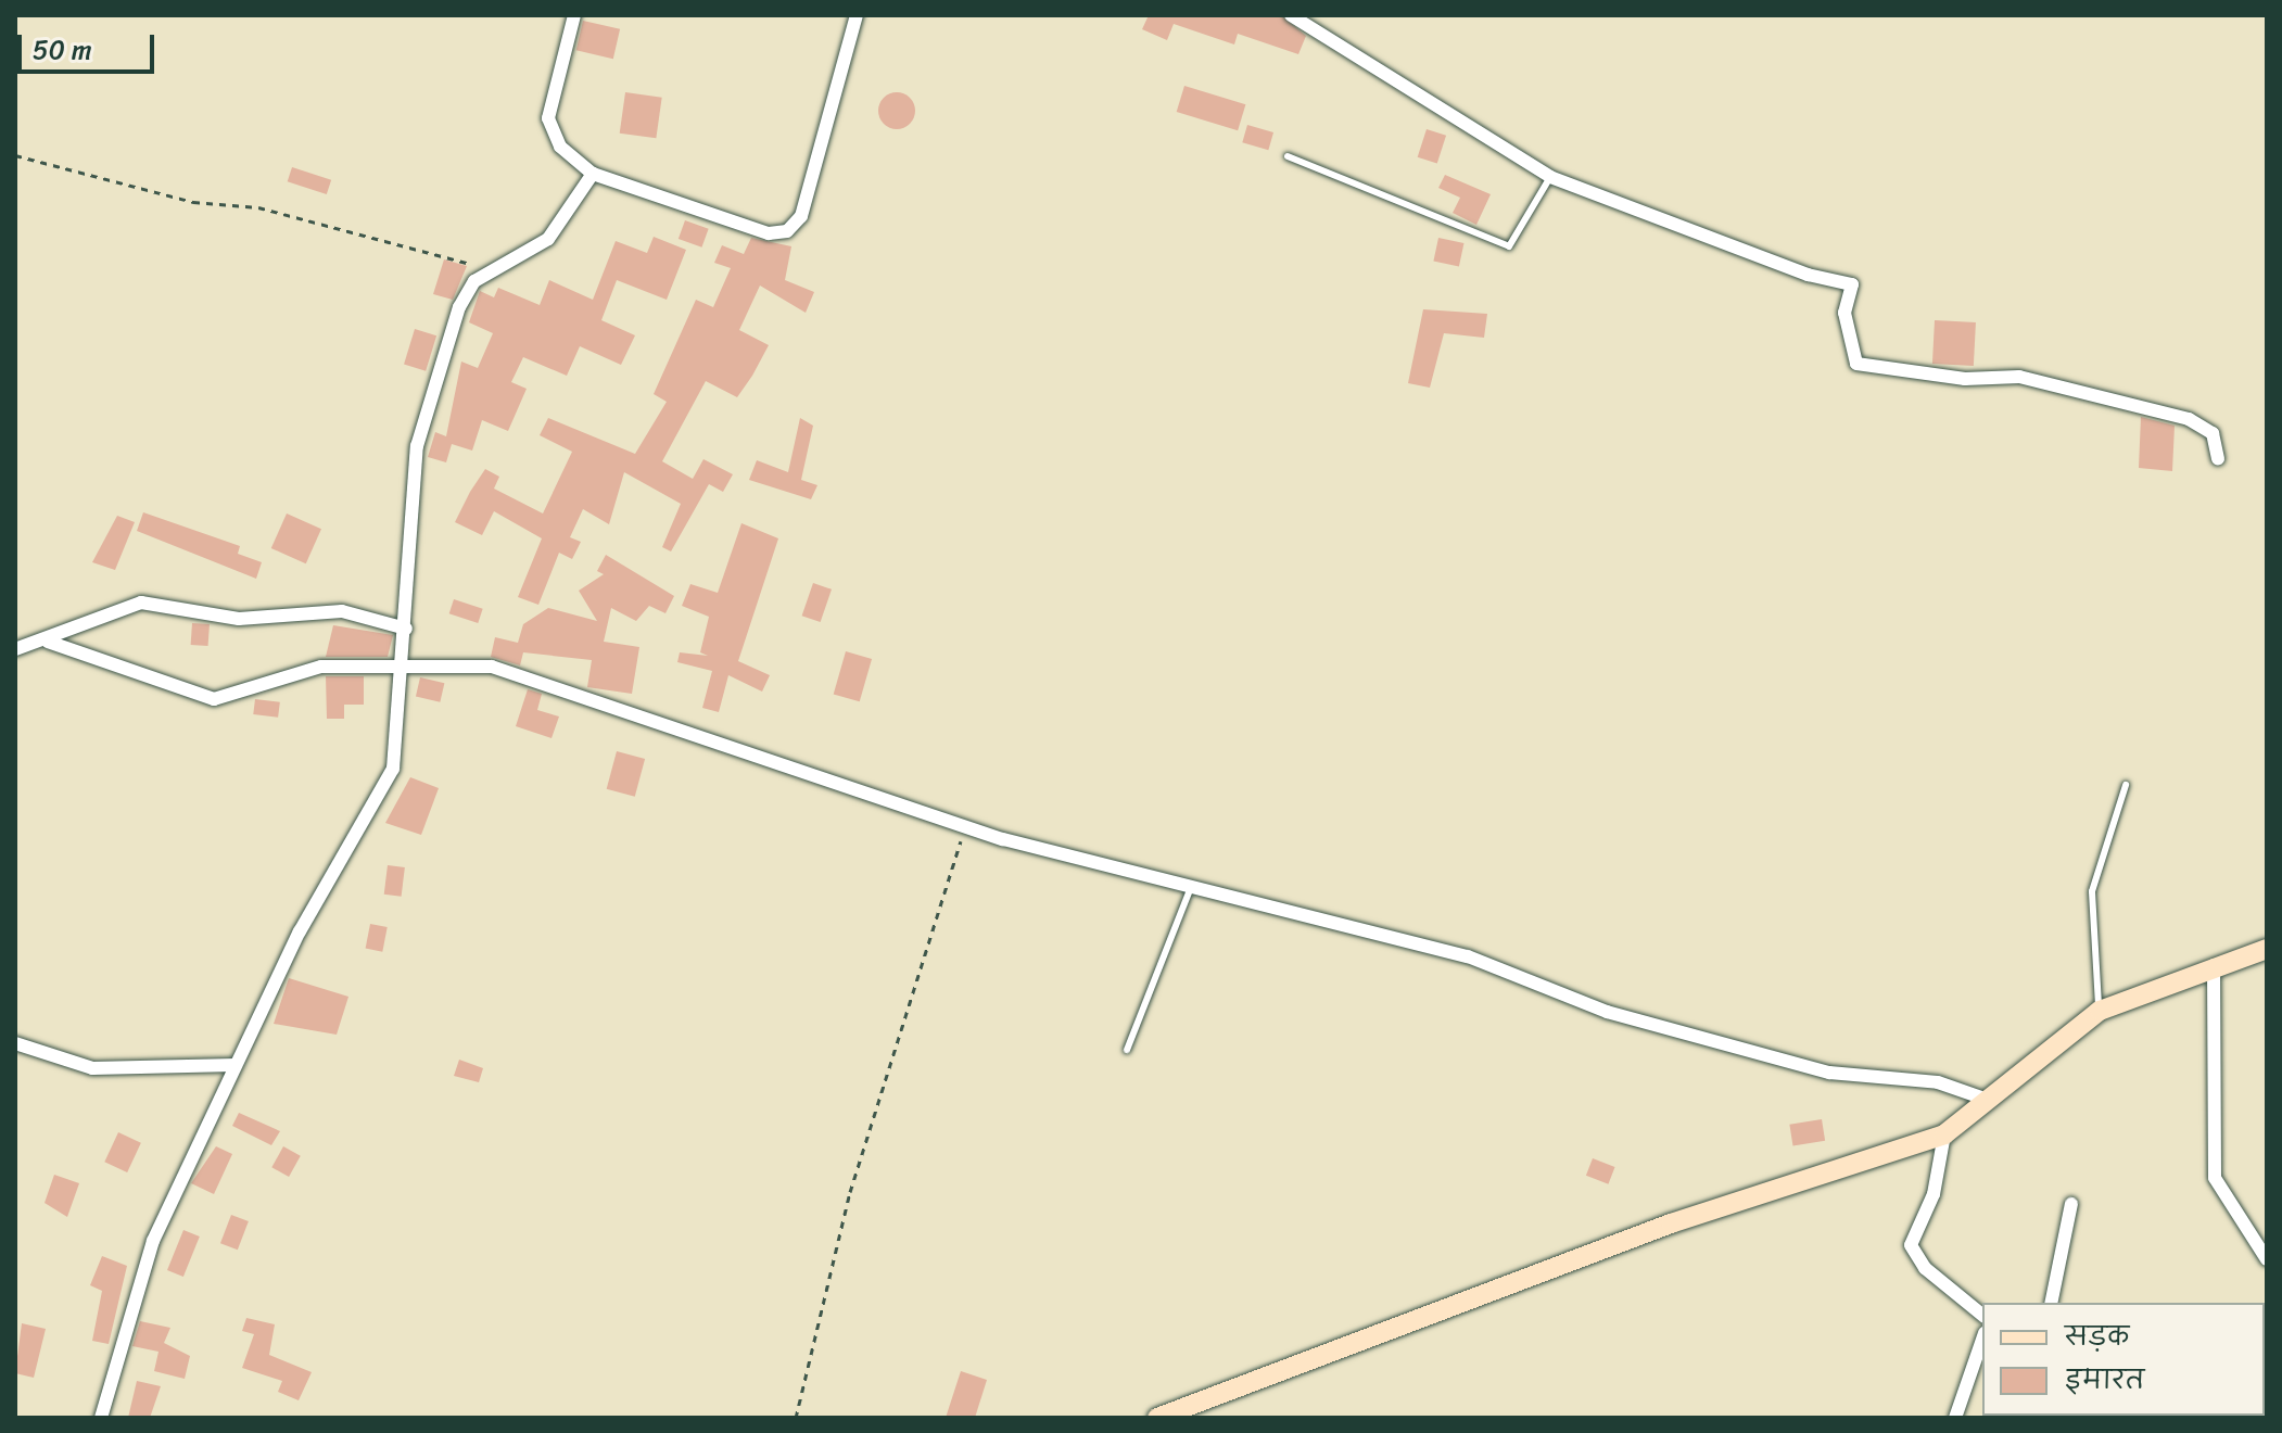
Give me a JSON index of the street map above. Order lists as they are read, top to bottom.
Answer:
{
  "legend": ["सड़क", "इमारत"],
  "scale_bar": "50 m"
}
